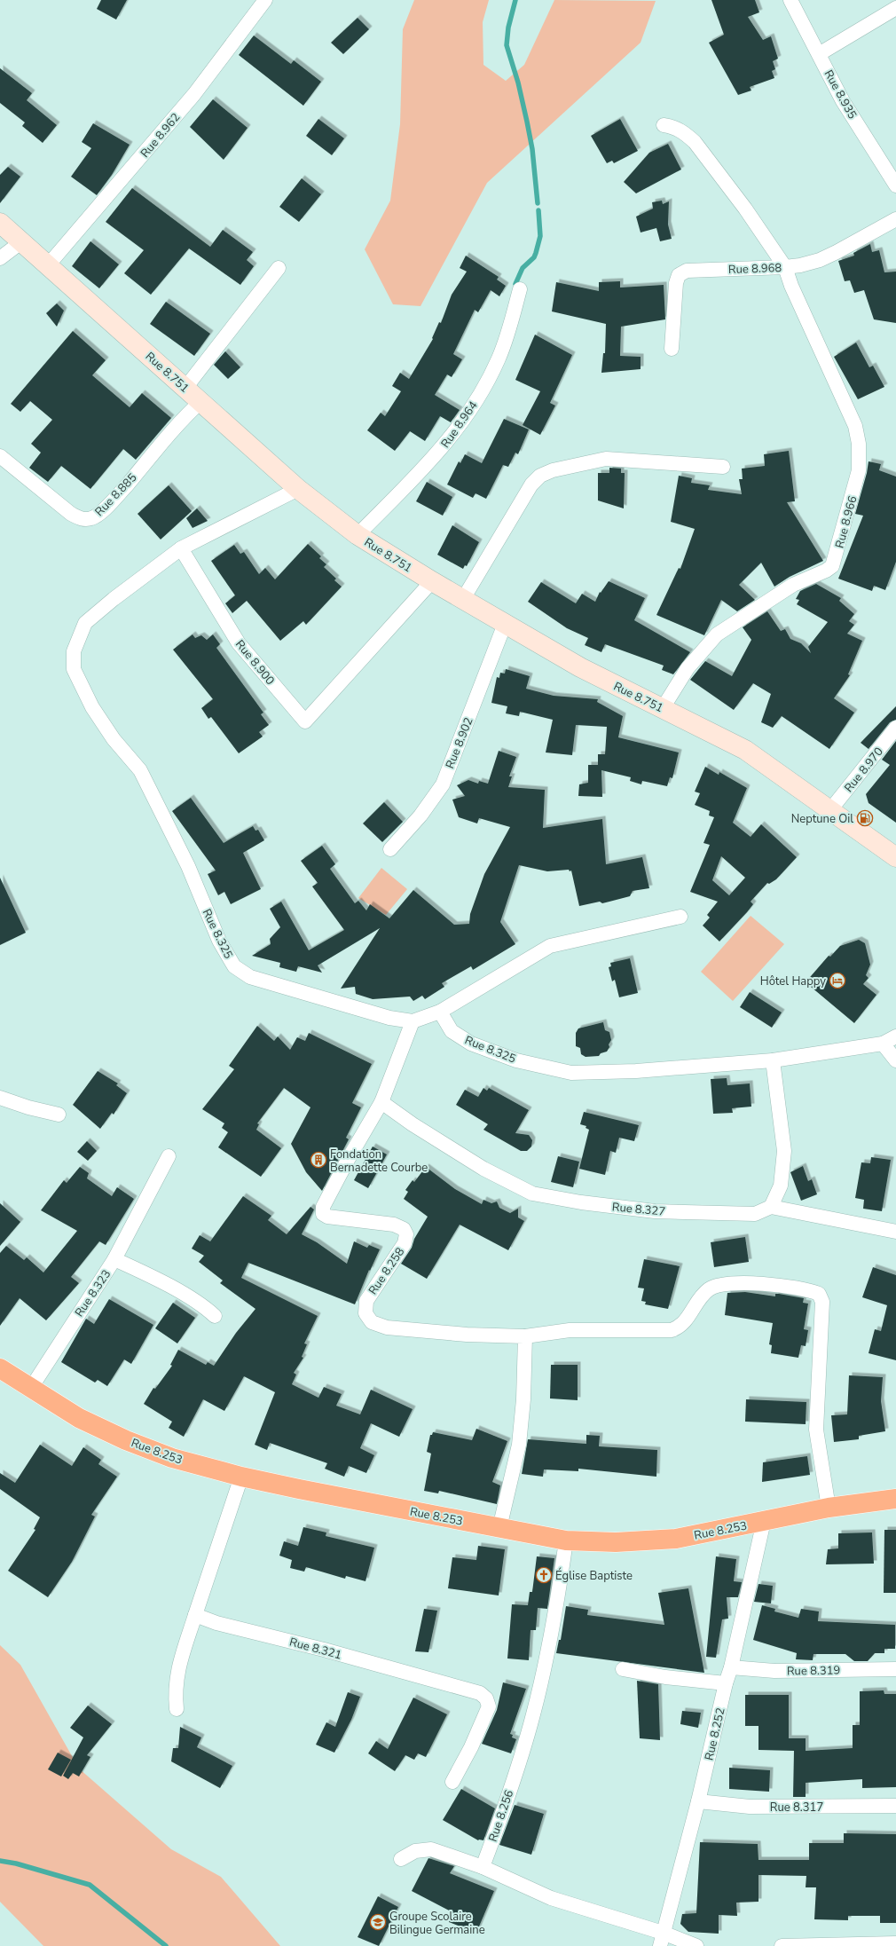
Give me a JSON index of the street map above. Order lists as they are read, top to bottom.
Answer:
{
  "streets": {
    "highway": ["Rue 8.253"],
    "main road": ["Rue 8.751"],
    "street": [
      "Rue 8.935",
      "Rue 8.962",
      "Rue 8.968",
      "Rue 8.964",
      "Rue 8.885",
      "Rue 8.966",
      "Rue 8.900",
      "Rue 8.902",
      "Rue 8.970",
      "Rue 8.325",
      "Rue 8.327",
      "Rue 8.258",
      "Rue 8.323",
      "Rue 8.321",
      "Rue 8.319",
      "Rue 8.252",
      "Rue 8.317",
      "Rue 8.256"
    ]
  },
  "crossings": [
    ["Rue 8.962", "Rue 8.751"],
    ["Rue 8.968", "Rue 8.966"],
    ["Rue 8.751", "Rue 8.964"],
    ["Rue 8.751", "Rue 8.885"],
    ["Rue 8.751", "Rue 8.966"],
    ["Rue 8.751", "Rue 8.900"],
    ["Rue 8.751", "Rue 8.902"],
    ["Rue 8.751", "Rue 8.970"],
    ["Rue 8.900", "Rue 8.325"],
    ["Rue 8.325", "Rue 8.258"],
    ["Rue 8.327", "Rue 8.258"],
    ["Rue 8.323", "Rue 8.253"],
    ["Rue 8.253", "Rue 8.252"],
    ["Rue 8.253", "Rue 8.256"],
    ["Rue 8.319", "Rue 8.252"],
    ["Rue 8.252", "Rue 8.317"]
  ],
  "places": {
    "fuel station": ["Neptune Oil"],
    "hotel": ["Hôtel Happy"],
    "building": ["Fondation Bernadette Courbe"],
    "church": ["Église Baptiste"],
    "school or university": ["Groupe Scolaire Bilingue Germaine"]
  }
}
